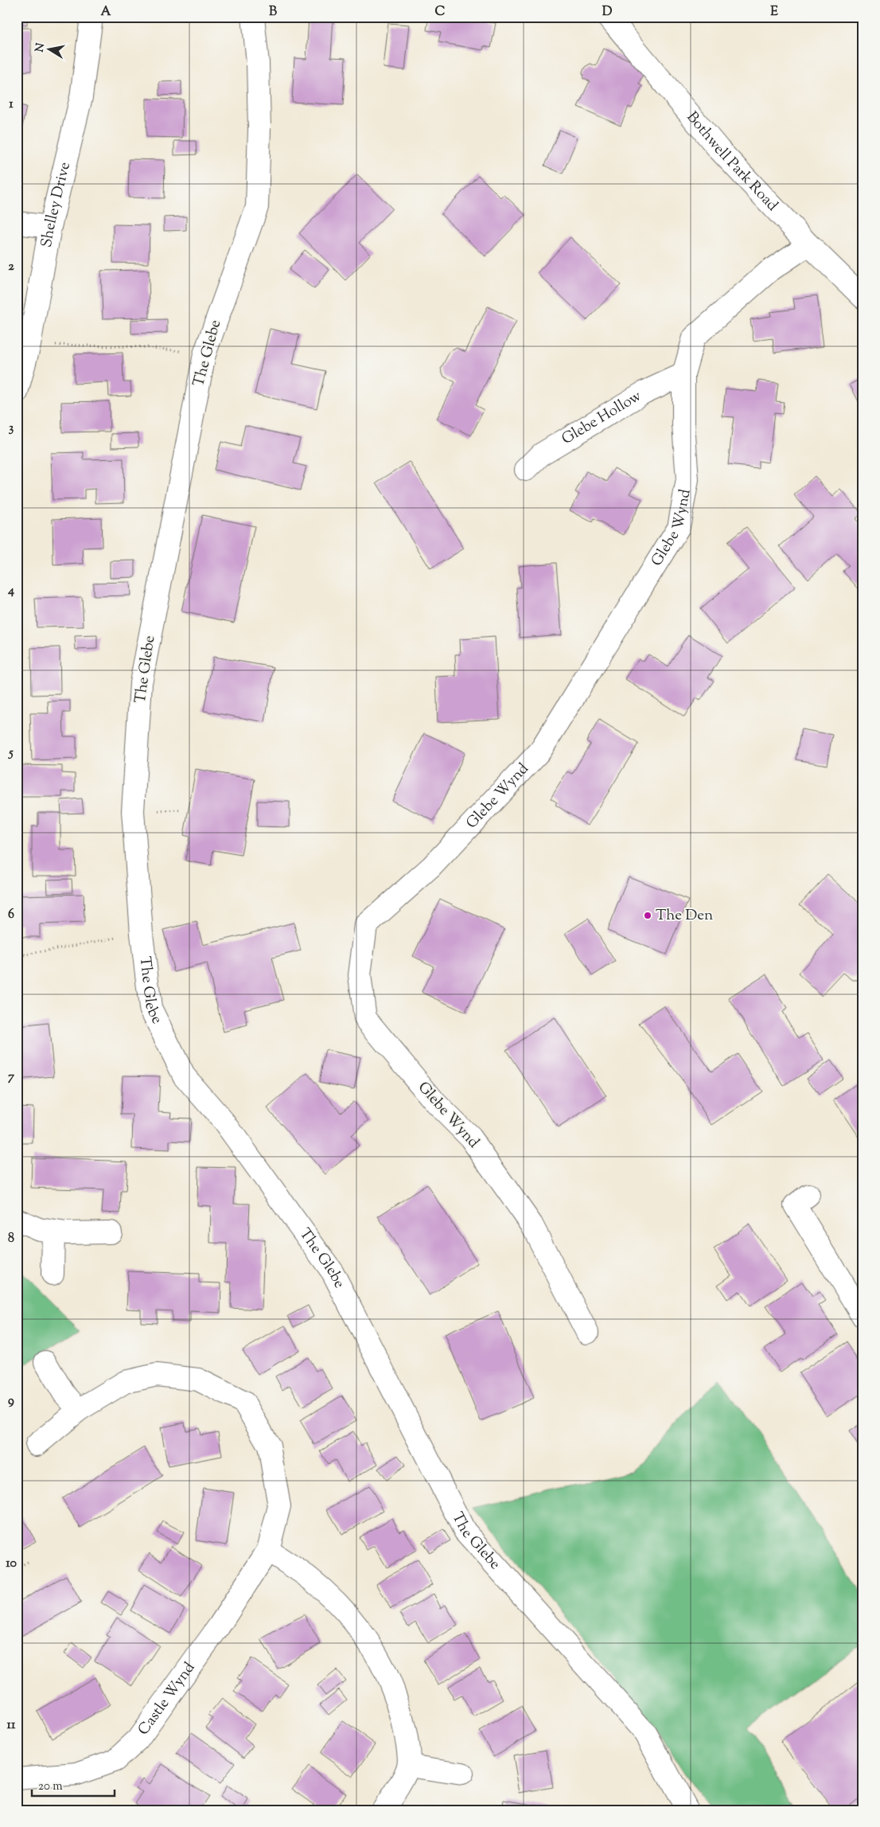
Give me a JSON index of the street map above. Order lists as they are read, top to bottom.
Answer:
{
  "streets": {
    "street": [
      "Bothwell Park Road",
      "Shelley Drive",
      "The Glebe",
      "Glebe Hollow",
      "Glebe Wynd",
      "Castle Wynd"
    ]
  },
  "crossings": [
    ["Bothwell Park Road", "Glebe Wynd"],
    ["Glebe Hollow", "Glebe Wynd"]
  ],
  "places": ["The Den"],
  "scale_bar": "20 m",
  "north": "left",
  "grid": {
    "columns": [
      "A",
      "B",
      "C",
      "D",
      "E"
    ],
    "rows": [
      "1",
      "2",
      "3",
      "4",
      "5",
      "6",
      "7",
      "8",
      "9",
      "10",
      "11"
    ]
  }
}
